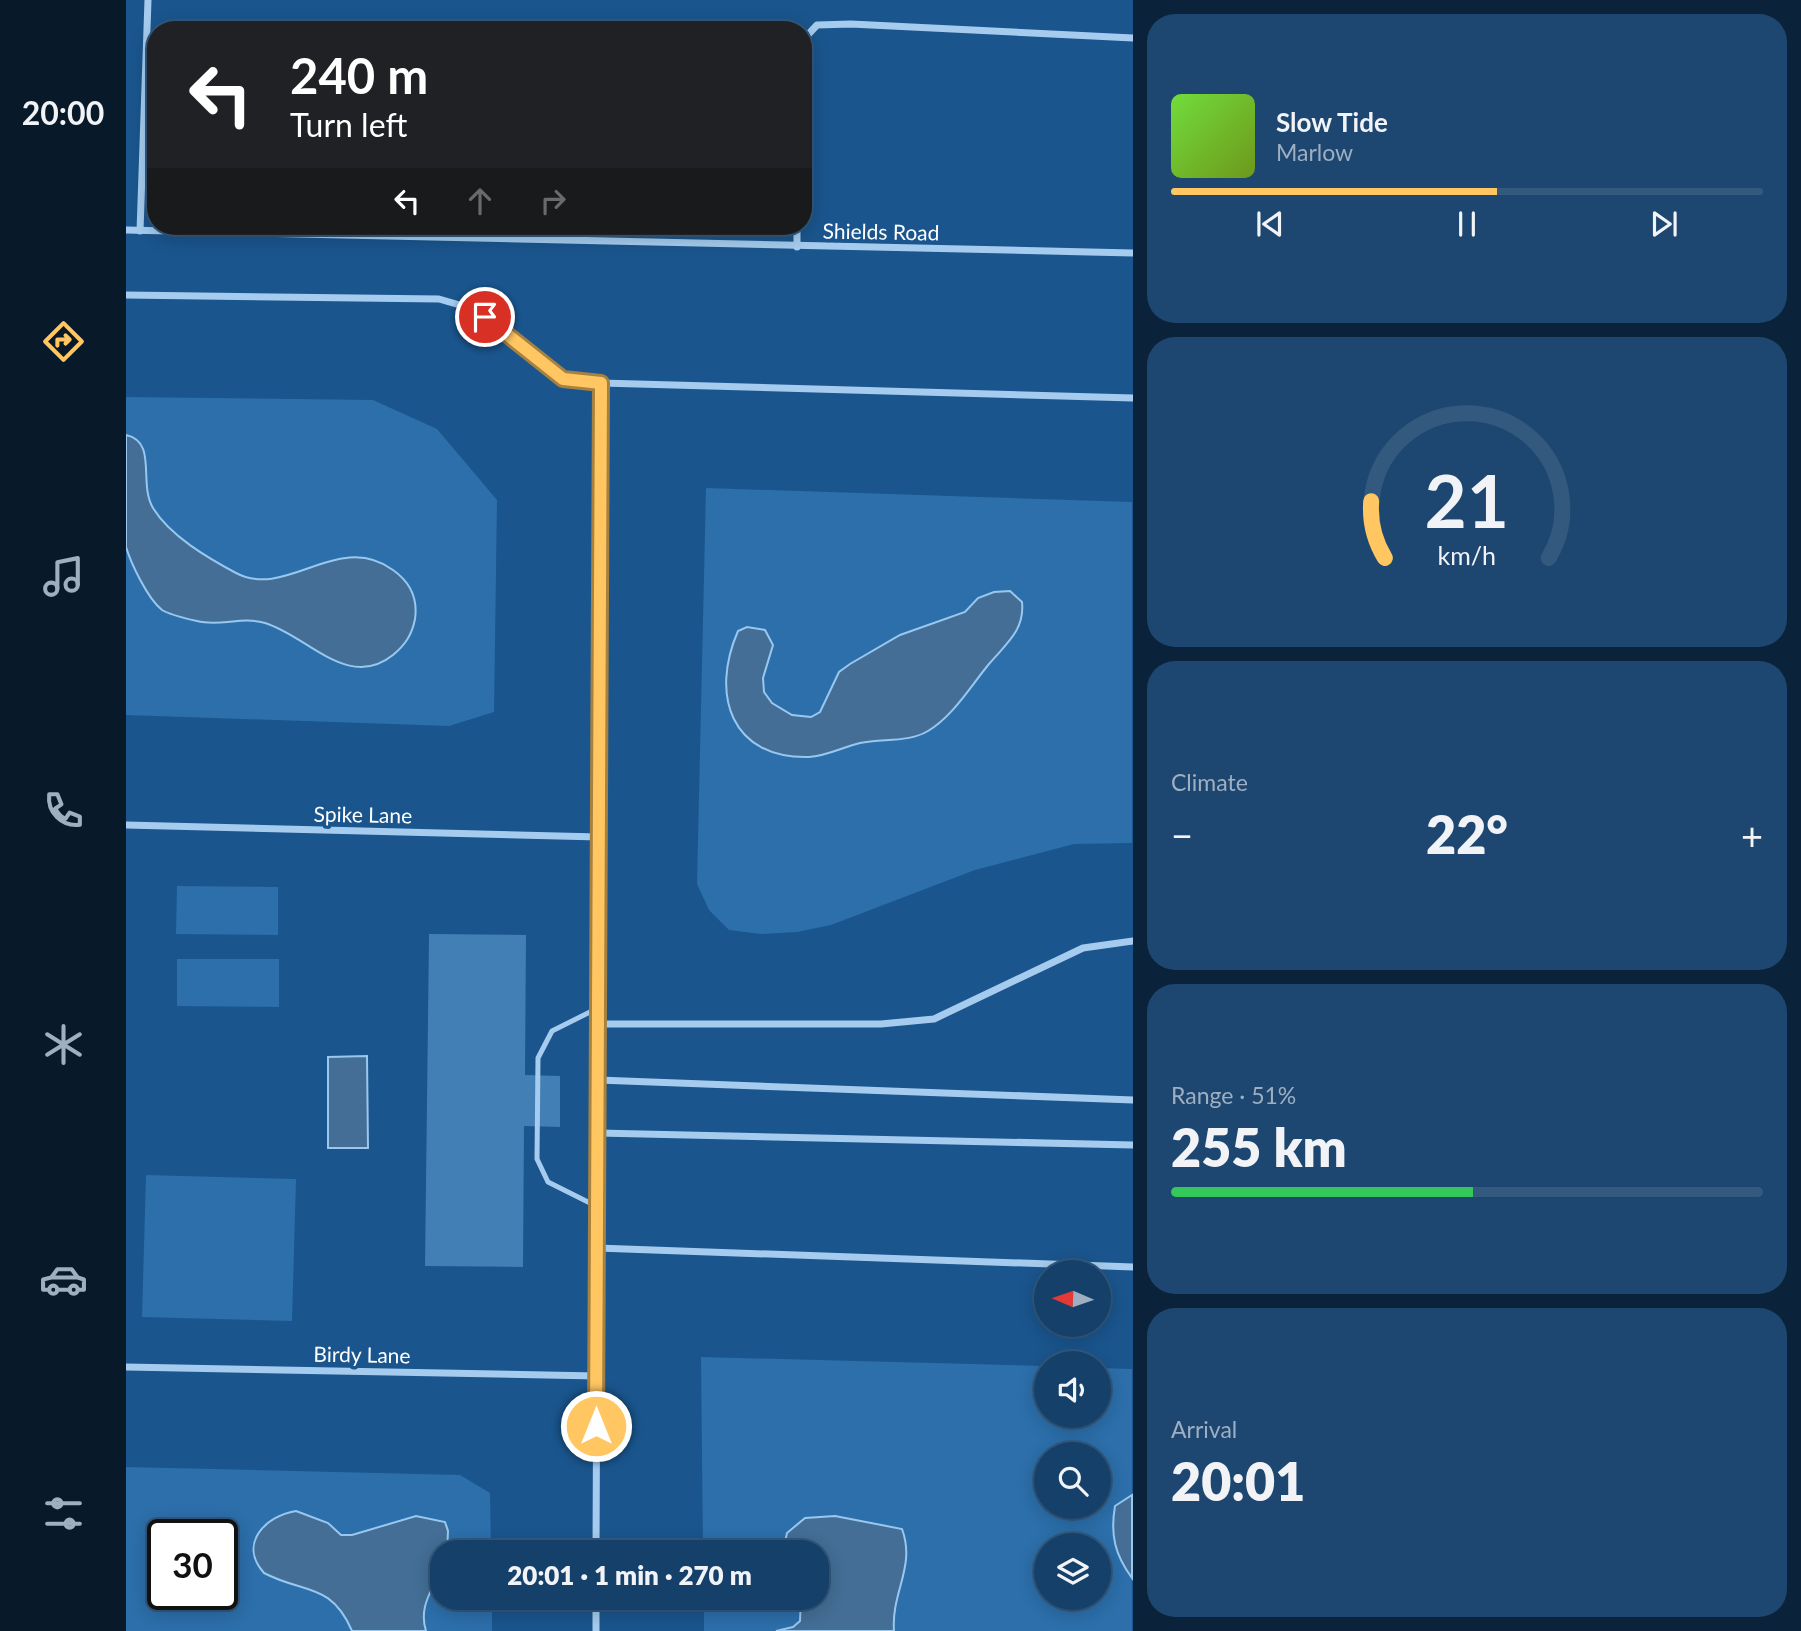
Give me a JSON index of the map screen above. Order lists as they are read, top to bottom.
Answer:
{
  "streets": {
    "street": ["Shields Road", "Spike Lane", "Birdy Lane"]
  },
  "north": "left",
  "page": {
    "tabs": "20:00",
    "turn": ["240 m", "Turn left"],
    "song": ["Slow Tide", "Marlow"],
    "tile": [
      "Climate",
      ["Range · 51%", "255 km"],
      ["Arrival", "20:01"]
    ],
    "heat": ["−", "22°", "+"],
    "limit": "30",
    "trip": "20:01 · 1 min · 270 m",
    "gauge": ["21", "km/h"]
  }
}
